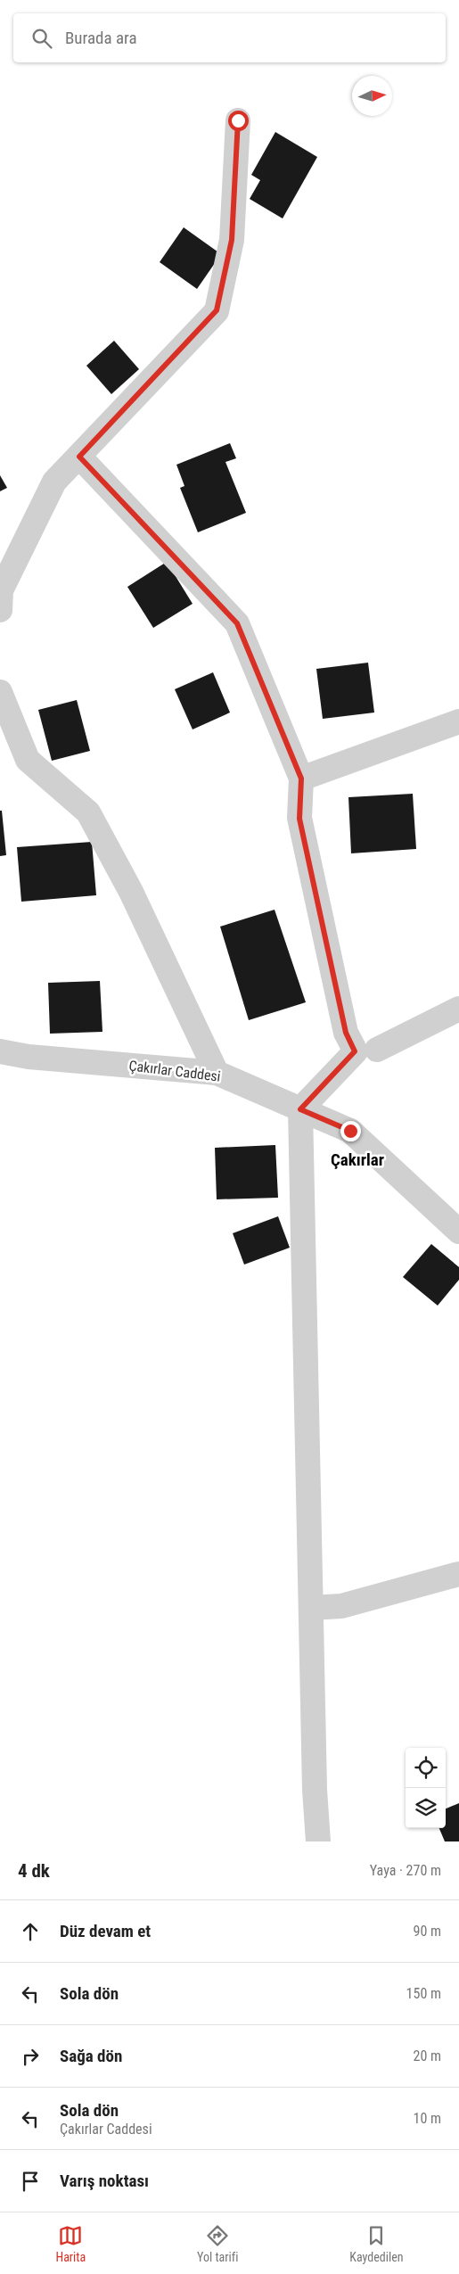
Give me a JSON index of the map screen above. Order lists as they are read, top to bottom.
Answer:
{
  "streets": {
    "street": ["Çakırlar Caddesi"]
  },
  "districts": ["Çakırlar"],
  "north": "right",
  "page": {
    "search": "Burada ara",
    "heading": ["4 dk", "Yaya · 270 m"],
    "list": [
      ["Düz devam et", "90 m"],
      ["Sola dön", "150 m"],
      ["Sağa dön", "20 m"],
      ["Sola dön", "Çakırlar Caddesi", "10 m"],
      "Varış noktası"
    ],
    "nav": ["Harita", "Yol tarifi", "Kaydedilen"]
  }
}
